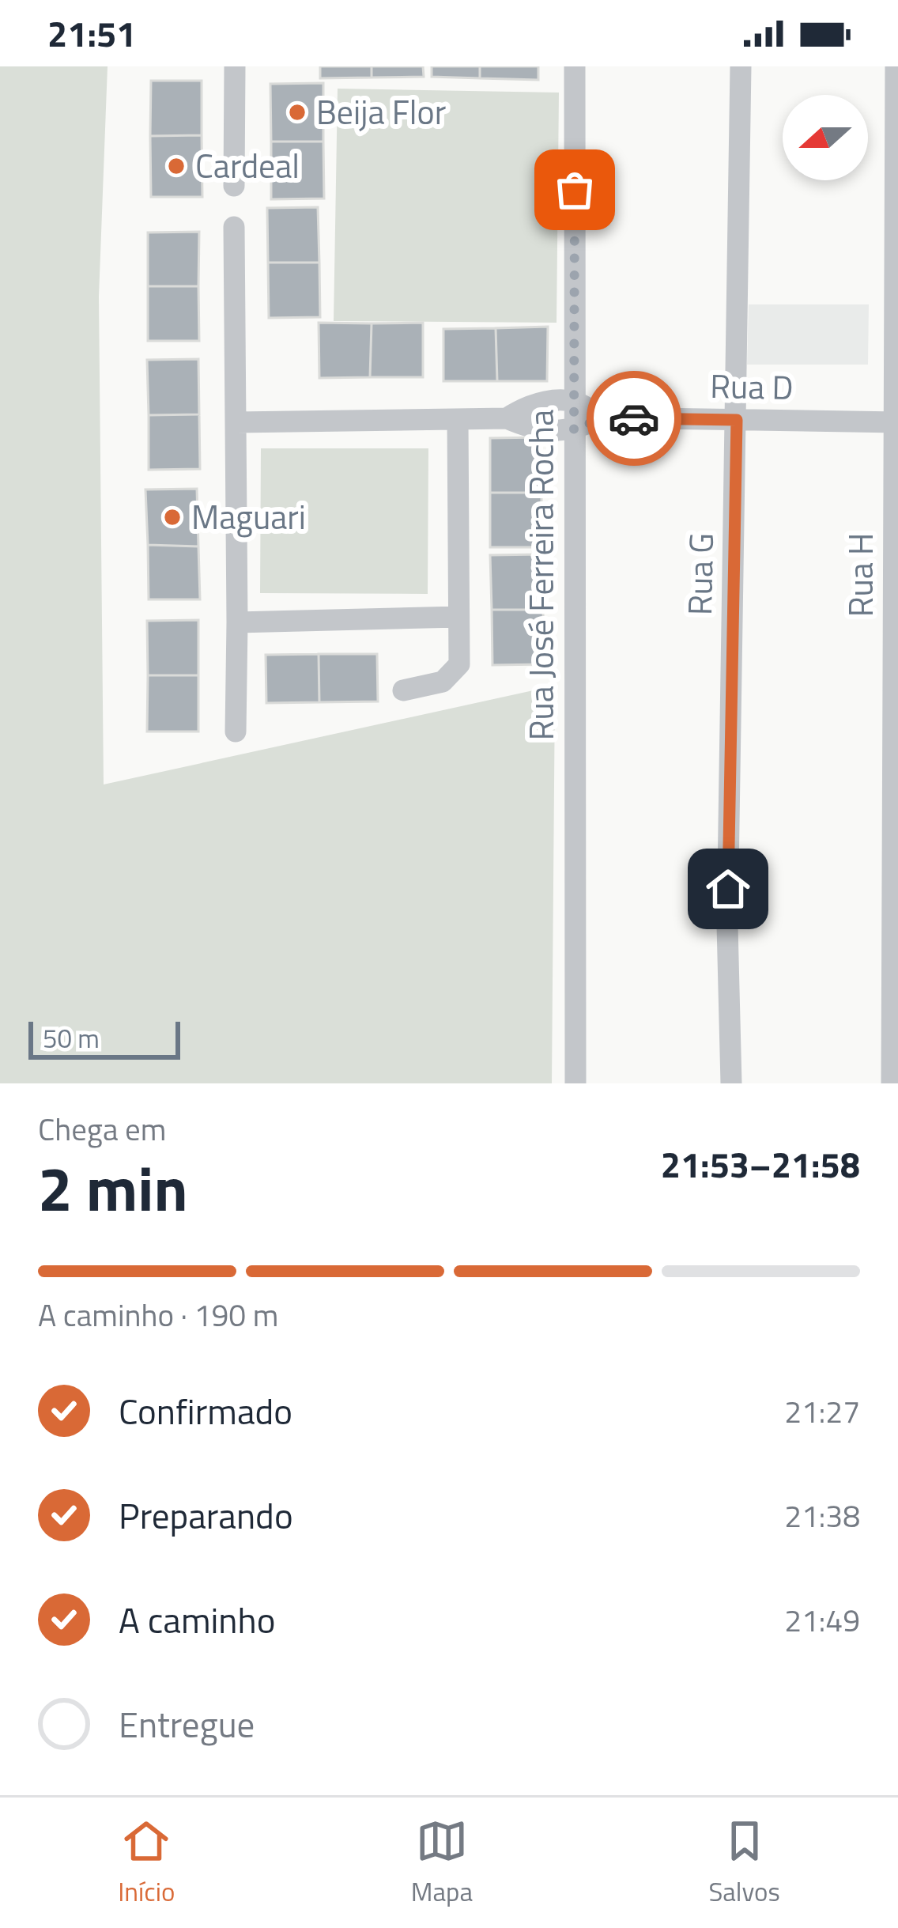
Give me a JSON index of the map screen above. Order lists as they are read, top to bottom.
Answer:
{
  "streets": {
    "street": [
      "Rua D",
      "Rua G",
      "Rua José Ferreira Rocha",
      "Rua H"
    ]
  },
  "crossings": [
    ["Rua D", "Rua G"],
    ["Rua D", "Rua José Ferreira Rocha"],
    ["Rua D", "Rua H"]
  ],
  "places": ["Beija Flor", "Cardeal", "Maguari"],
  "scale_bar": "50 m",
  "north": "left",
  "page": {
    "status": "21:51",
    "scale": "50 m",
    "heading": ["2 min", "Chega em", "21:53–21:58"],
    "bar": "A caminho · 190 m",
    "list": [
      ["Confirmado", "21:27"],
      ["Preparando", "21:38"],
      ["A caminho", "21:49"],
      "Entregue"
    ],
    "tabs": ["Início", "Mapa", "Salvos"]
  }
}
